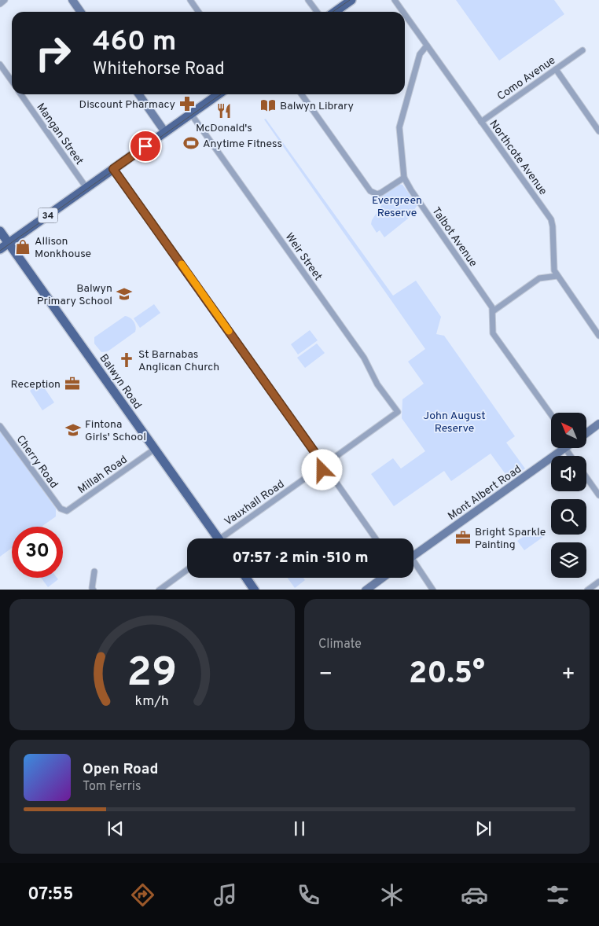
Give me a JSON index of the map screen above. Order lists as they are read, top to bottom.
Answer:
{
  "streets": {
    "main road": ["34", "Balwyn Road", "Mont Albert Road"],
    "street": [
      "Como Avenue",
      "Mangan Street",
      "Northcote Avenue",
      "Talbot Avenue",
      "Weir Street",
      "Cherry Road",
      "Millah Road",
      "Vauxhall Road"
    ]
  },
  "crossings": [
    ["Como Avenue", "Northcote Avenue"],
    ["Mangan Street", "34"],
    ["34", "Weir Street"],
    ["34", "Balwyn Road"],
    ["Weir Street", "Vauxhall Road"],
    ["Balwyn Road", "Millah Road"],
    ["Cherry Road", "Millah Road"]
  ],
  "parks": ["Evergreen Reserve", "John August Reserve"],
  "places": {
    "pharmacy": ["Discount Pharmacy"],
    "library": ["Balwyn Library"],
    "restaurant": ["McDonald's"],
    "sports": ["Anytime Fitness"],
    "shop": ["Allison Monkhouse"],
    "school or university": ["Balwyn Primary School", "Fintona Girls' School"],
    "church": ["St Barnabas Anglican Church"],
    "office": ["Reception", "Bright Sparkle Painting"]
  },
  "north": "top left",
  "page": {
    "turn": ["460 m", "Whitehorse Road"],
    "limit": "30",
    "trip": "07:57 · 2 min · 510 m",
    "tile": "Climate",
    "heat": ["−", "20.5°", "+"],
    "song": ["Open Road", "Tom Ferris"],
    "tabs": "07:55",
    "gauge": ["29", "km/h"]
  }
}
